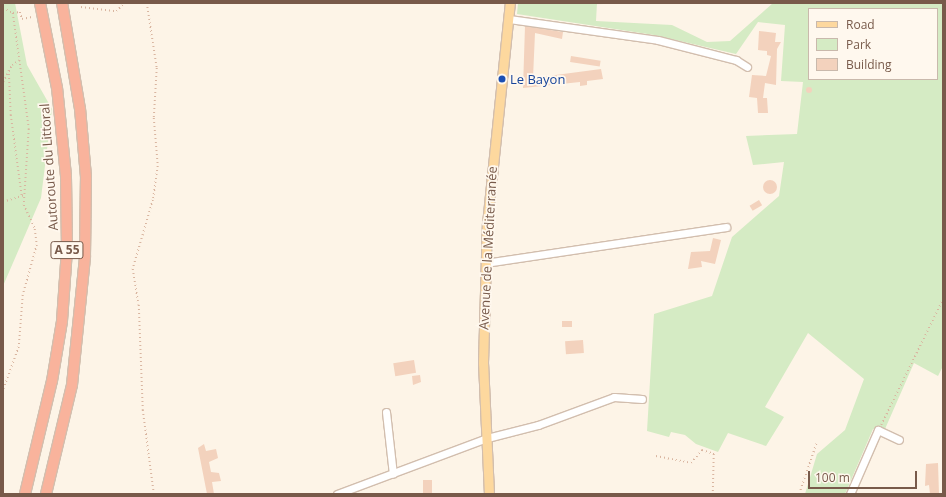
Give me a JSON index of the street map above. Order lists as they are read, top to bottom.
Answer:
{
  "streets": {
    "highway": ["Autoroute du Littoral", "A 55"],
    "main road": ["Avenue de la Méditerranée"]
  },
  "places": ["Le Bayon"],
  "legend": ["Road", "Park", "Building"],
  "scale_bar": "100 m"
}
